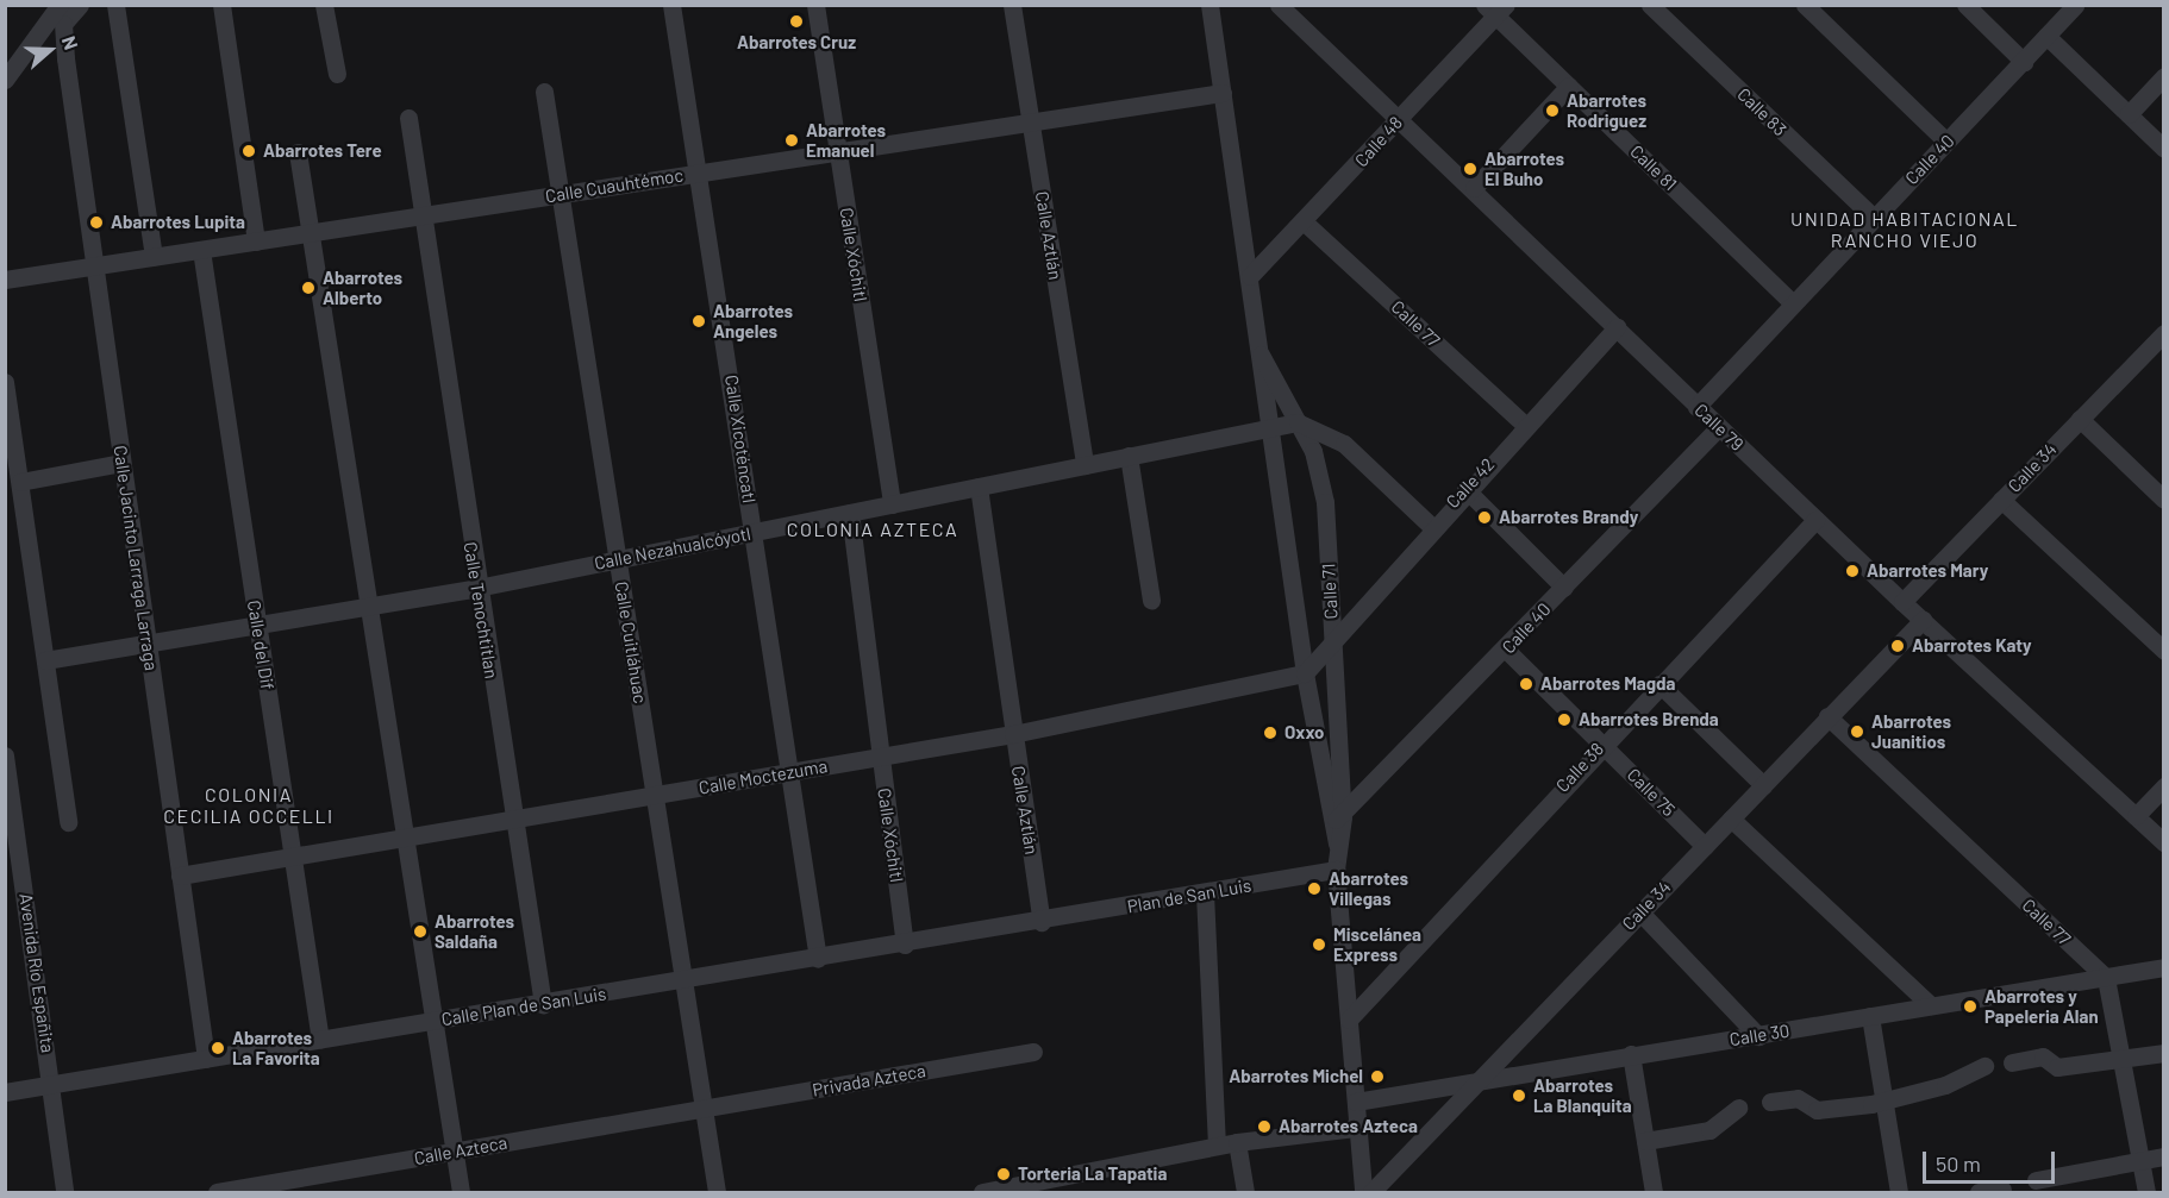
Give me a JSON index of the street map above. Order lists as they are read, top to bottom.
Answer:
{
  "streets": {
    "street": [
      "Calle 83",
      "Calle 48",
      "Calle 40",
      "Calle 81",
      "Calle Cuauhtémoc",
      "Calle Aztlán",
      "Calle Xóchitl",
      "Calle 77",
      "Calle 79",
      "Calle Xicoténcatl",
      "Calle 34",
      "Calle 42",
      "Calle Nezahualcóyotl",
      "Calle Jacinto Larraga Larraga",
      "Calle 71",
      "Calle Tenochtitlan",
      "Calle Cuitláhuac",
      "Calle del Dif",
      "Calle 38",
      "Calle Moctezuma",
      "Calle 75",
      "Plan de San Luis",
      "Avenida Río Españita",
      "Calle Plan de San Luis",
      "Calle 30",
      "Privada Azteca",
      "Calle Azteca"
    ]
  },
  "crossings": [
    ["Calle 83", "Calle 40"],
    ["Calle 48", "Calle 81"],
    ["Calle 48", "Calle 77"],
    ["Calle 48", "Calle 79"],
    ["Calle 48", "Calle 71"],
    ["Calle 40", "Calle 81"],
    ["Calle 40", "Calle 79"],
    ["Calle 40", "Calle 71"],
    ["Calle 40", "Calle 75"],
    ["Calle Cuauhtémoc", "Calle Aztlán"],
    ["Calle Cuauhtémoc", "Calle Xóchitl"],
    ["Calle Cuauhtémoc", "Calle Xicoténcatl"],
    ["Calle Cuauhtémoc", "Calle Jacinto Larraga Larraga"],
    ["Calle Cuauhtémoc", "Calle 71"],
    ["Calle Cuauhtémoc", "Calle Tenochtitlan"],
    ["Calle Cuauhtémoc", "Calle Cuitláhuac"],
    ["Calle Cuauhtémoc", "Calle del Dif"],
    ["Calle Aztlán", "Calle Nezahualcóyotl"],
    ["Calle Aztlán", "Calle Moctezuma"],
    ["Calle Aztlán", "Plan de San Luis"],
    ["Calle Aztlán", "Calle Plan de San Luis"],
    ["Calle Xóchitl", "Calle Nezahualcóyotl"],
    ["Calle Xóchitl", "Calle Moctezuma"],
    ["Calle Xóchitl", "Calle Plan de San Luis"],
    ["Calle 77", "Calle 34"],
    ["Calle 77", "Calle 42"],
    ["Calle 77", "Calle 30"],
    ["Calle 79", "Calle 34"],
    ["Calle 79", "Calle 42"],
    ["Calle 79", "Calle 38"],
    ["Calle Xicoténcatl", "Calle Nezahualcóyotl"],
    ["Calle Xicoténcatl", "Calle Moctezuma"],
    ["Calle Xicoténcatl", "Calle Plan de San Luis"],
    ["Calle 34", "Calle 75"],
    ["Calle 34", "Calle 30"],
    ["Calle 42", "Calle 71"],
    ["Calle Nezahualcóyotl", "Calle Jacinto Larraga Larraga"],
    ["Calle Nezahualcóyotl", "Calle 71"],
    ["Calle Nezahualcóyotl", "Calle Tenochtitlan"],
    ["Calle Nezahualcóyotl", "Calle Cuitláhuac"],
    ["Calle Nezahualcóyotl", "Calle del Dif"],
    ["Calle Jacinto Larraga Larraga", "Calle Moctezuma"],
    ["Calle Jacinto Larraga Larraga", "Calle Plan de San Luis"],
    ["Calle 71", "Calle 38"],
    ["Calle 71", "Calle Moctezuma"],
    ["Calle 71", "Plan de San Luis"],
    ["Calle 71", "Calle 30"],
    ["Calle Tenochtitlan", "Calle Moctezuma"],
    ["Calle Tenochtitlan", "Calle Plan de San Luis"],
    ["Calle Cuitláhuac", "Calle Moctezuma"],
    ["Calle Cuitláhuac", "Calle Plan de San Luis"],
    ["Calle Cuitláhuac", "Privada Azteca"],
    ["Calle Cuitláhuac", "Calle Azteca"],
    ["Calle del Dif", "Calle Moctezuma"],
    ["Calle del Dif", "Calle Plan de San Luis"],
    ["Calle 38", "Calle 75"],
    ["Plan de San Luis", "Calle Plan de San Luis"],
    ["Avenida Río Españita", "Calle Plan de San Luis"],
    ["Privada Azteca", "Calle Azteca"]
  ],
  "districts": ["UNIDAD HABITACIONAL RANCHO VIEJO", "COLONIA AZTECA", "COLONIA CECILIA OCCELLI"],
  "places": [
    "Abarrotes Cruz",
    "Abarrotes Rodriguez",
    "Abarrotes Emanuel",
    "Abarrotes Tere",
    "Abarrotes El Buho",
    "Abarrotes Lupita",
    "Abarrotes Alberto",
    "Abarrotes Angeles",
    "Abarrotes Brandy",
    "Abarrotes Mary",
    "Abarrotes Katy",
    "Abarrotes Magda",
    "Abarrotes Brenda",
    "Abarrotes Juanitios",
    "Oxxo",
    "Abarrotes Villegas",
    "Abarrotes Saldaña",
    "Miscelánea Express",
    "Abarrotes y Papeleria Alan",
    "Abarrotes La Favorita",
    "Abarrotes Michel",
    "Abarrotes La Blanquita",
    "Abarrotes Azteca",
    "Torteria La Tapatia"
  ],
  "scale_bar": "50 m",
  "north": "right"
}
